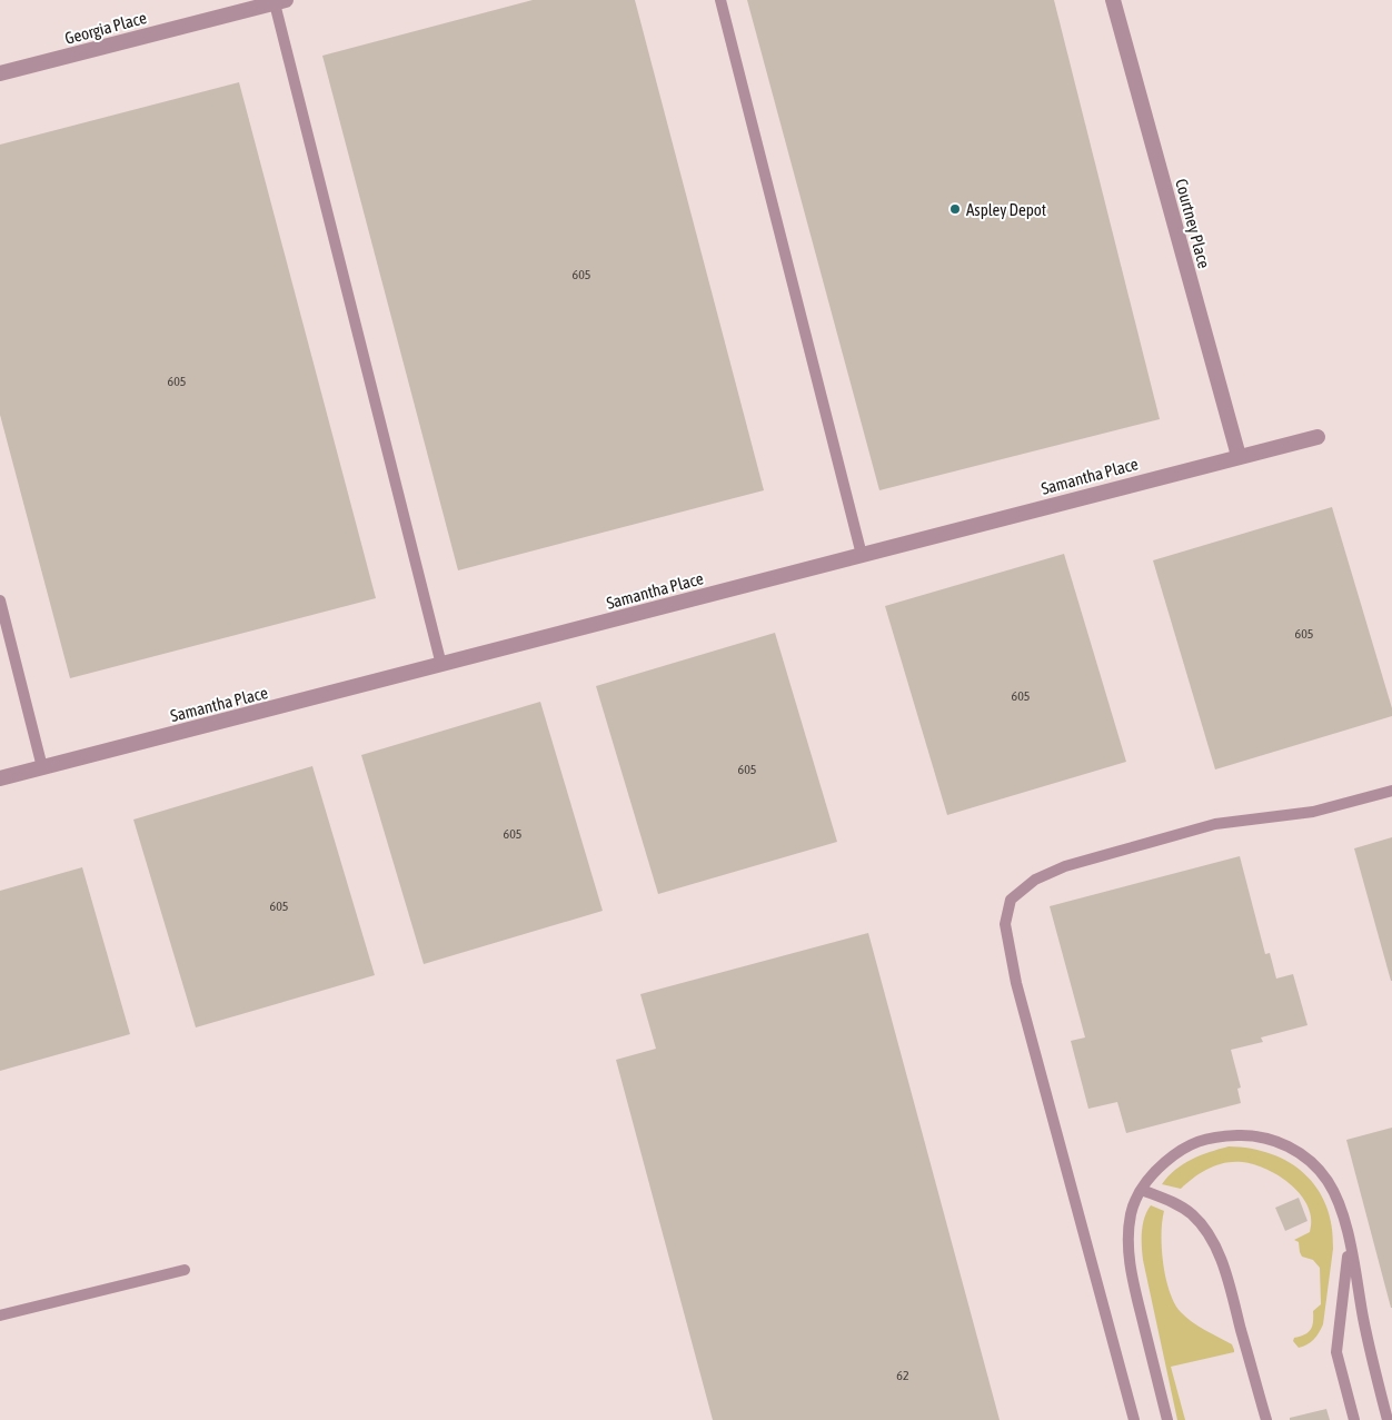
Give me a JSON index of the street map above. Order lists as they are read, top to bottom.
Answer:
{
  "streets": {
    "street": ["Georgia Place", "Courtney Place", "Samantha Place"]
  },
  "crossings": [
    ["Courtney Place", "Samantha Place"]
  ],
  "places": ["Aspley Depot"],
  "house_numbers": [
    "605",
    "605",
    "605",
    "605",
    "605",
    "605",
    "605",
    "62"
  ]
}
